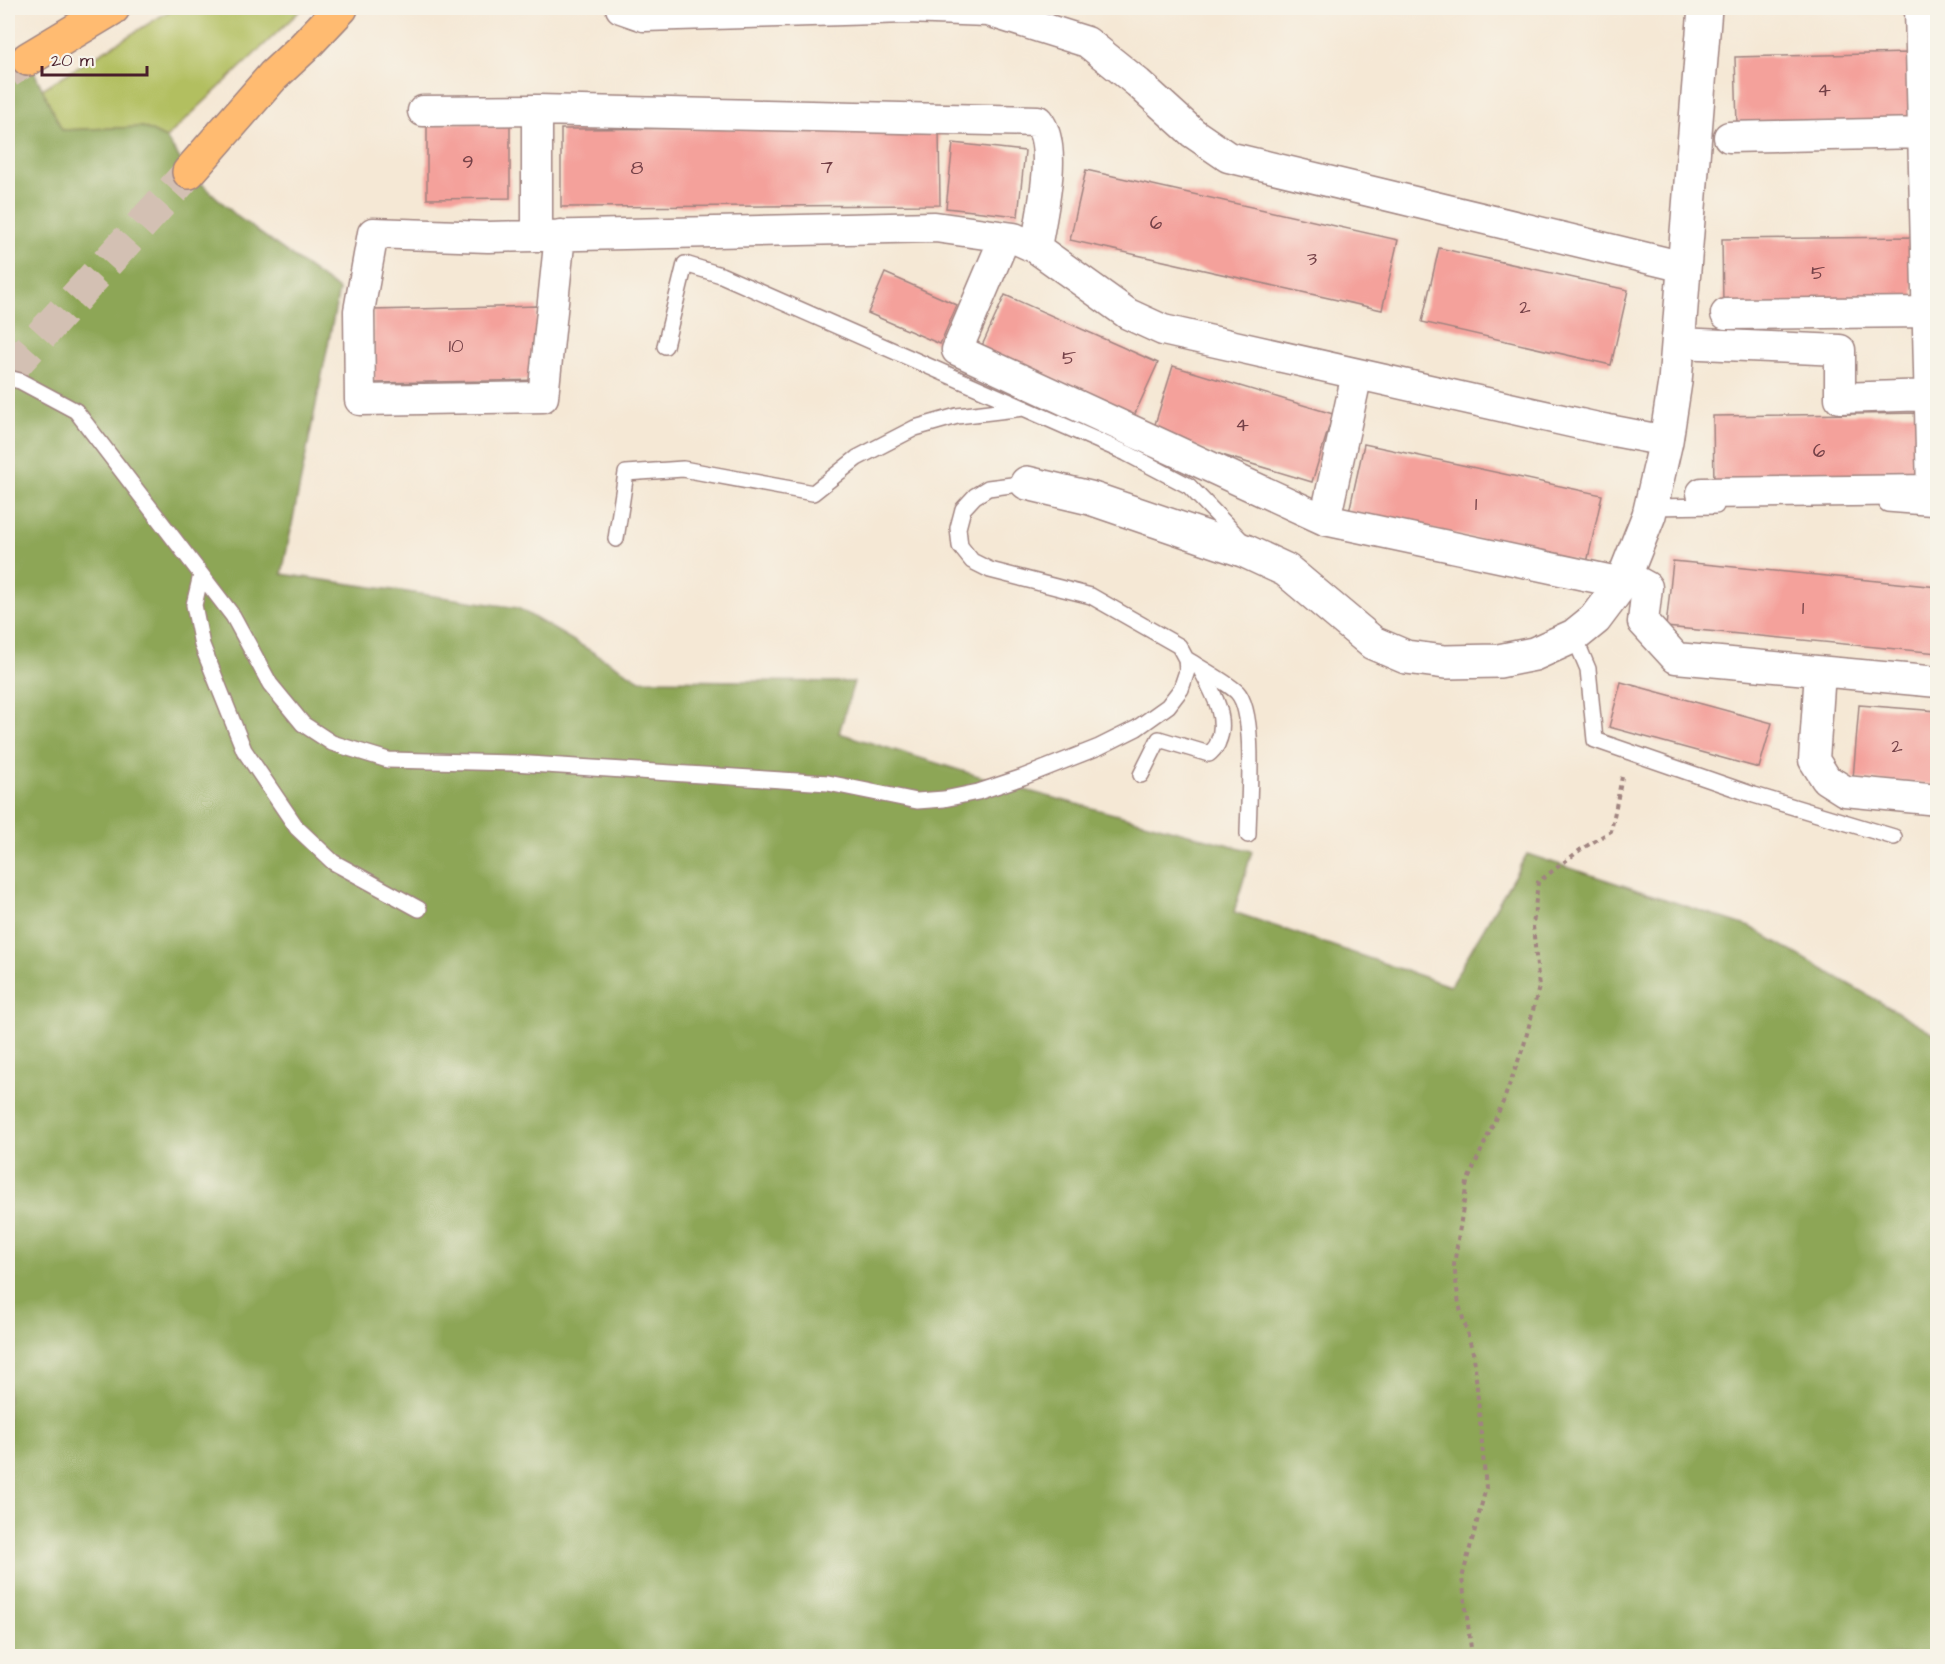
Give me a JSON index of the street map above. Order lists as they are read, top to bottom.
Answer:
{
  "house_numbers": [
    "4",
    "9",
    "7",
    "8",
    "6",
    "3",
    "5",
    "2",
    "10",
    "5",
    "4",
    "6",
    "1",
    "1",
    "2"
  ],
  "scale_bar": "20 m"
}
